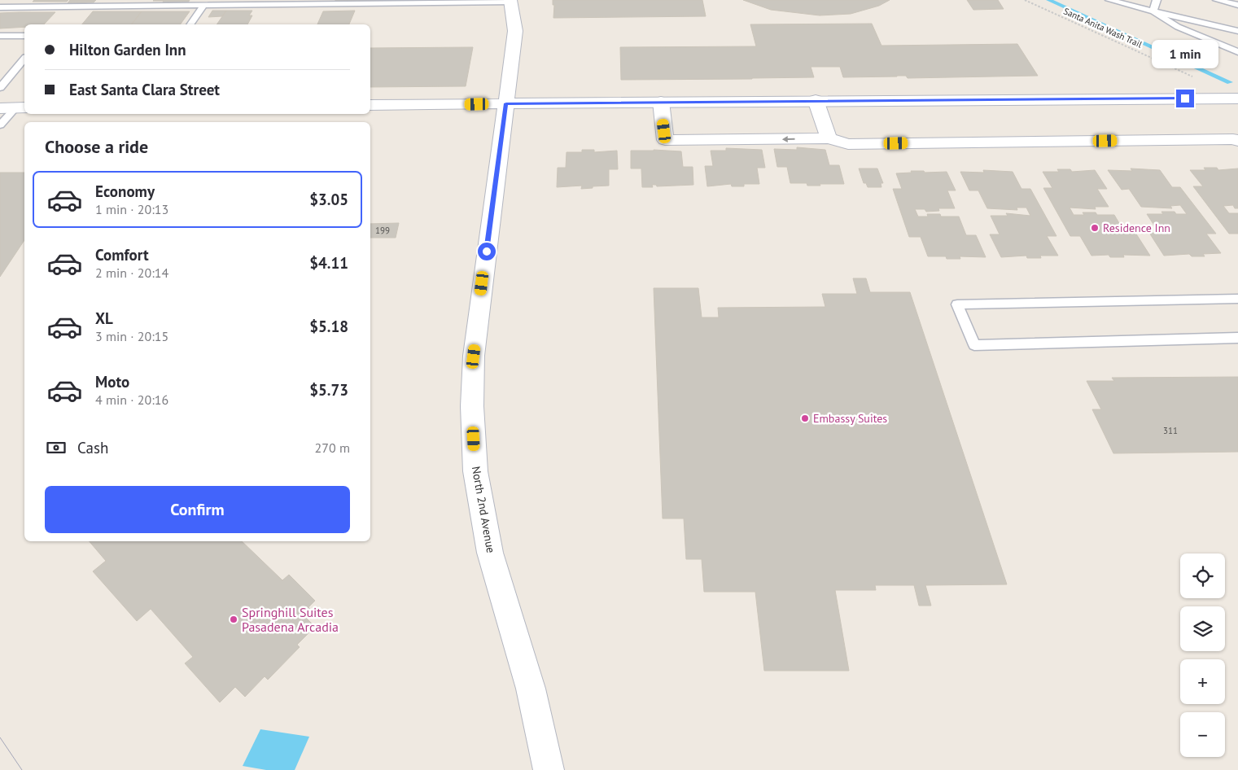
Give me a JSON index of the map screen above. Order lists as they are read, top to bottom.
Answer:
{
  "streets": {
    "street": ["North 2nd Avenue"],
    "path": ["Santa Anita Wash Trail"]
  },
  "places": ["Residence Inn", "Embassy Suites", "Springhill Suites Pasadena Arcadia"],
  "house_numbers": ["199", "311"],
  "page": {
    "banner": ["Hilton Garden Inn", "East Santa Clara Street"],
    "bubble": "1 min",
    "heading": "Choose a ride",
    "list": [
      {
        "name": "Economy",
        "note": "1 min · 20:13",
        "value": "$3.05"
      },
      {
        "name": "Comfort",
        "note": "2 min · 20:14",
        "value": "$4.11"
      },
      {
        "name": "XL",
        "note": "3 min · 20:15",
        "value": "$5.18"
      },
      {
        "name": "Moto",
        "note": "4 min · 20:16",
        "value": "$5.73"
      }
    ],
    "pay": ["Cash", "270 m"],
    "buttons": "Confirm",
    "map_buttons": ["+", "−"]
  }
}
